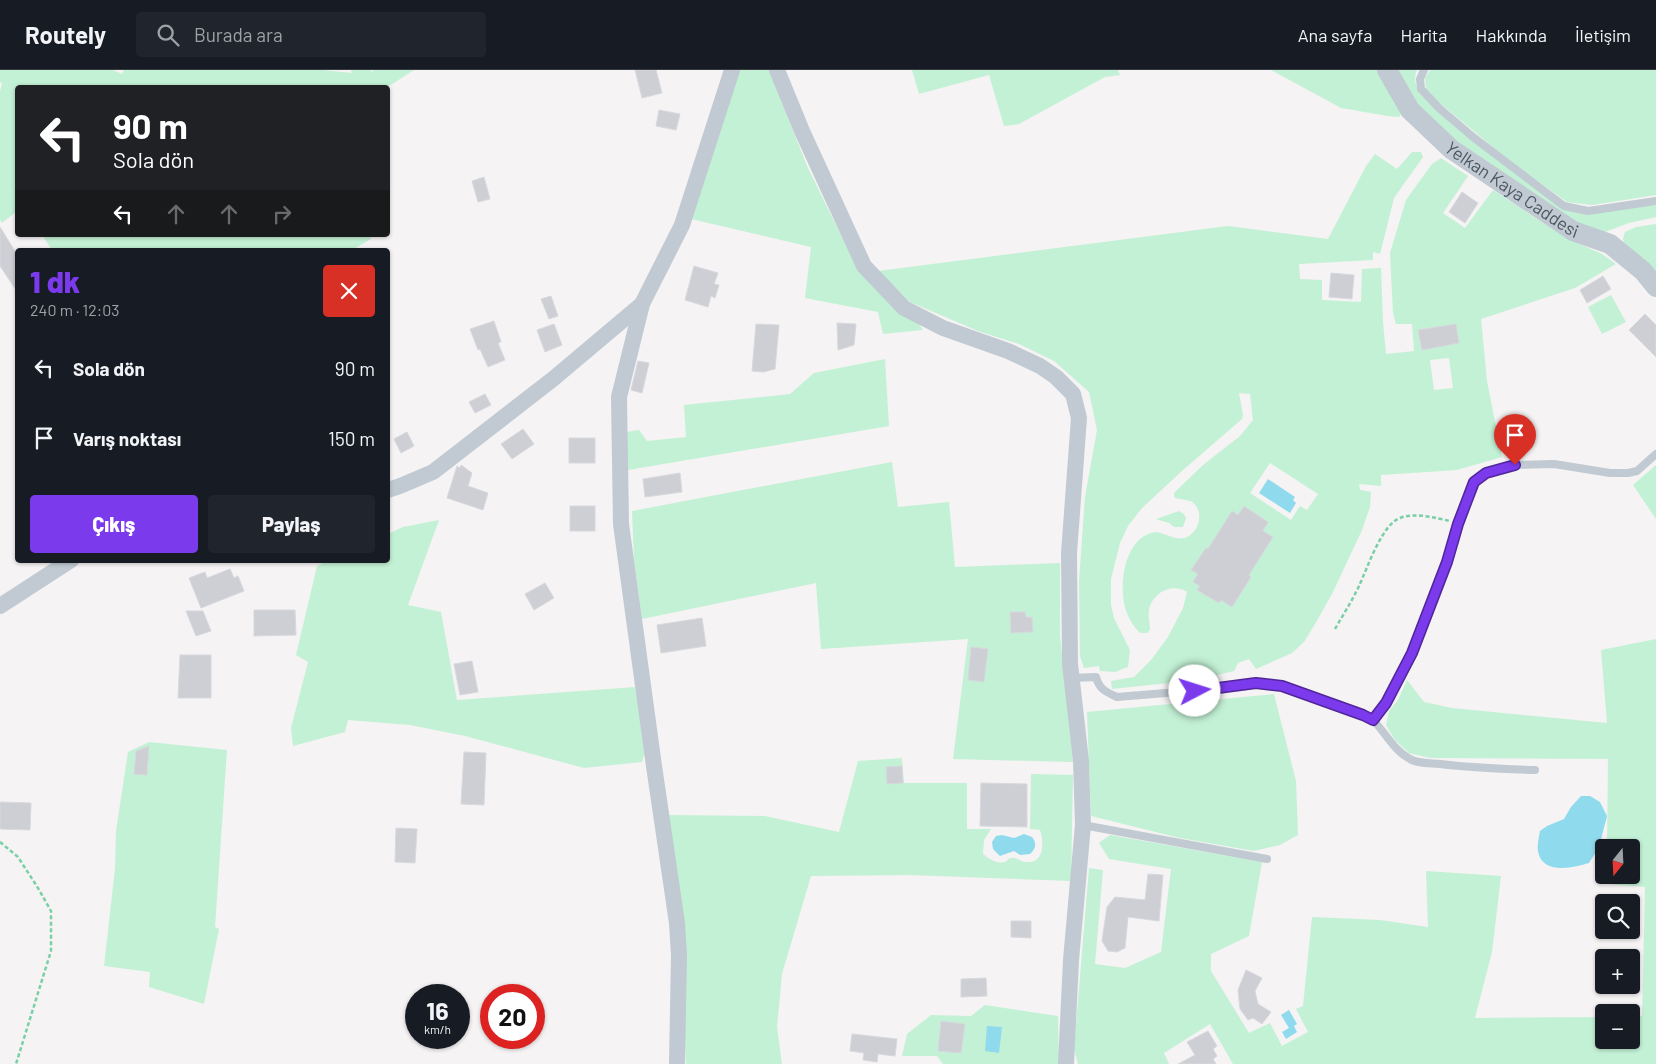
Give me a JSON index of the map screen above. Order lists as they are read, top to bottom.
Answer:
{
  "streets": {
    "street": ["Yelkan Kaya Caddesi"]
  },
  "north": "bottom",
  "page": {
    "header": "Routely",
    "search": "Burada ara",
    "nav": [
      "Ana sayfa",
      "Harita",
      "Hakkında",
      "İletişim"
    ],
    "turn": ["90 m", "Sola dön"],
    "heading": ["1 dk", "240 m · 12:03"],
    "list": [
      {
        "name": "Sola dön",
        "value": "90 m"
      },
      {
        "name": "Varış noktası",
        "value": "150 m"
      }
    ],
    "buttons": ["Çıkış", "Paylaş"],
    "map_buttons": ["+", "−"],
    "speed": "16 km/h",
    "limit": "20"
  }
}
